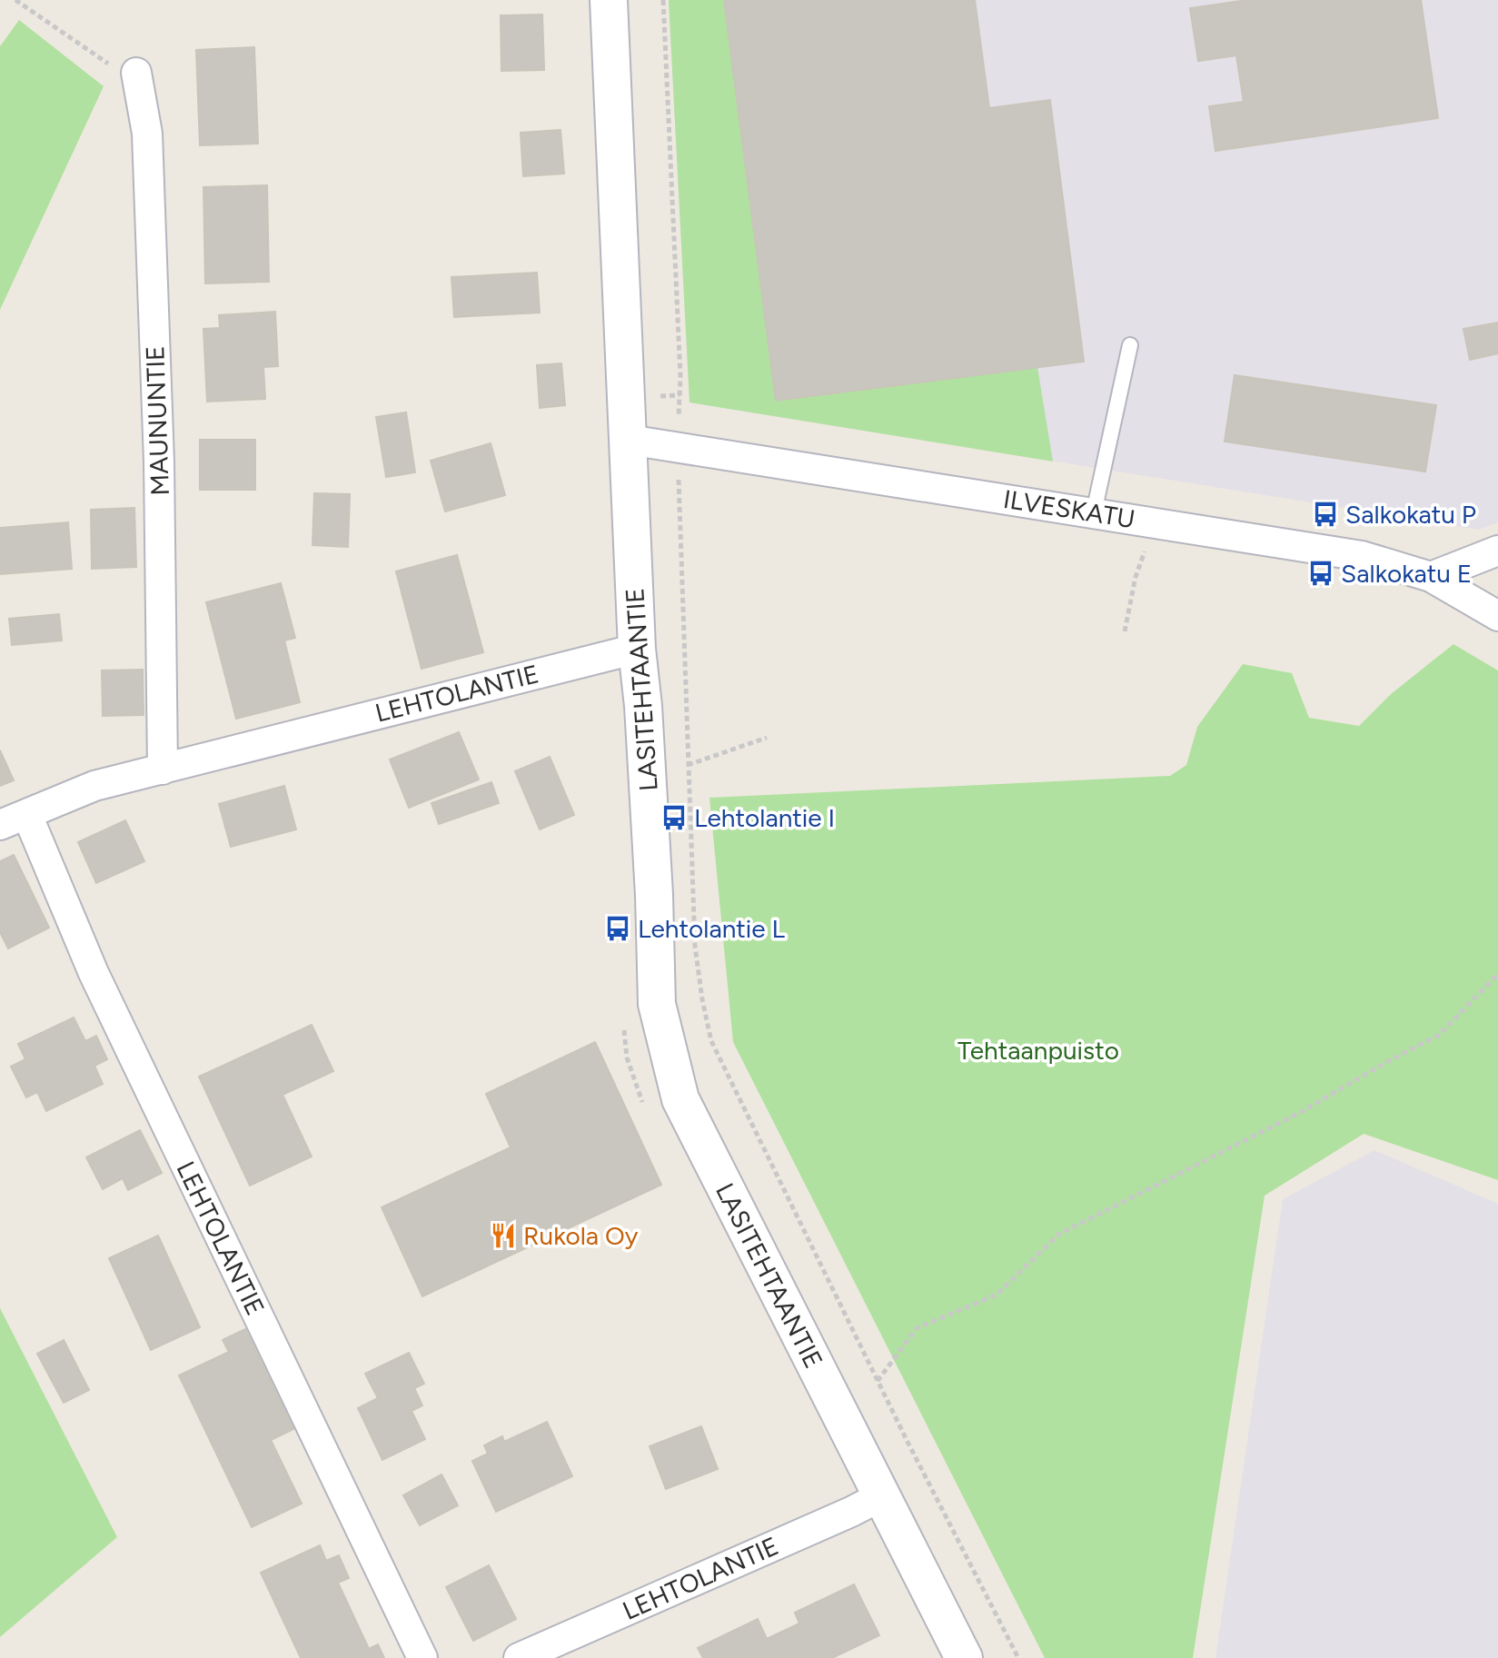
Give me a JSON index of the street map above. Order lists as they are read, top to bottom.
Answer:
{
  "streets": {
    "street": [
      "MAUNUNTIE",
      "ILVESKATU",
      "LASITEHTAANTIE",
      "LEHTOLANTIE"
    ]
  },
  "crossings": [
    ["MAUNUNTIE", "LEHTOLANTIE"],
    ["ILVESKATU", "LASITEHTAANTIE"],
    ["LASITEHTAANTIE", "LEHTOLANTIE"]
  ],
  "parks": ["Tehtaanpuisto"],
  "places": {
    "bus stop": [
      "Salkokatu P",
      "Salkokatu E",
      "Lehtolantie I",
      "Lehtolantie L"
    ],
    "restaurant": ["Rukola Oy"]
  }
}
